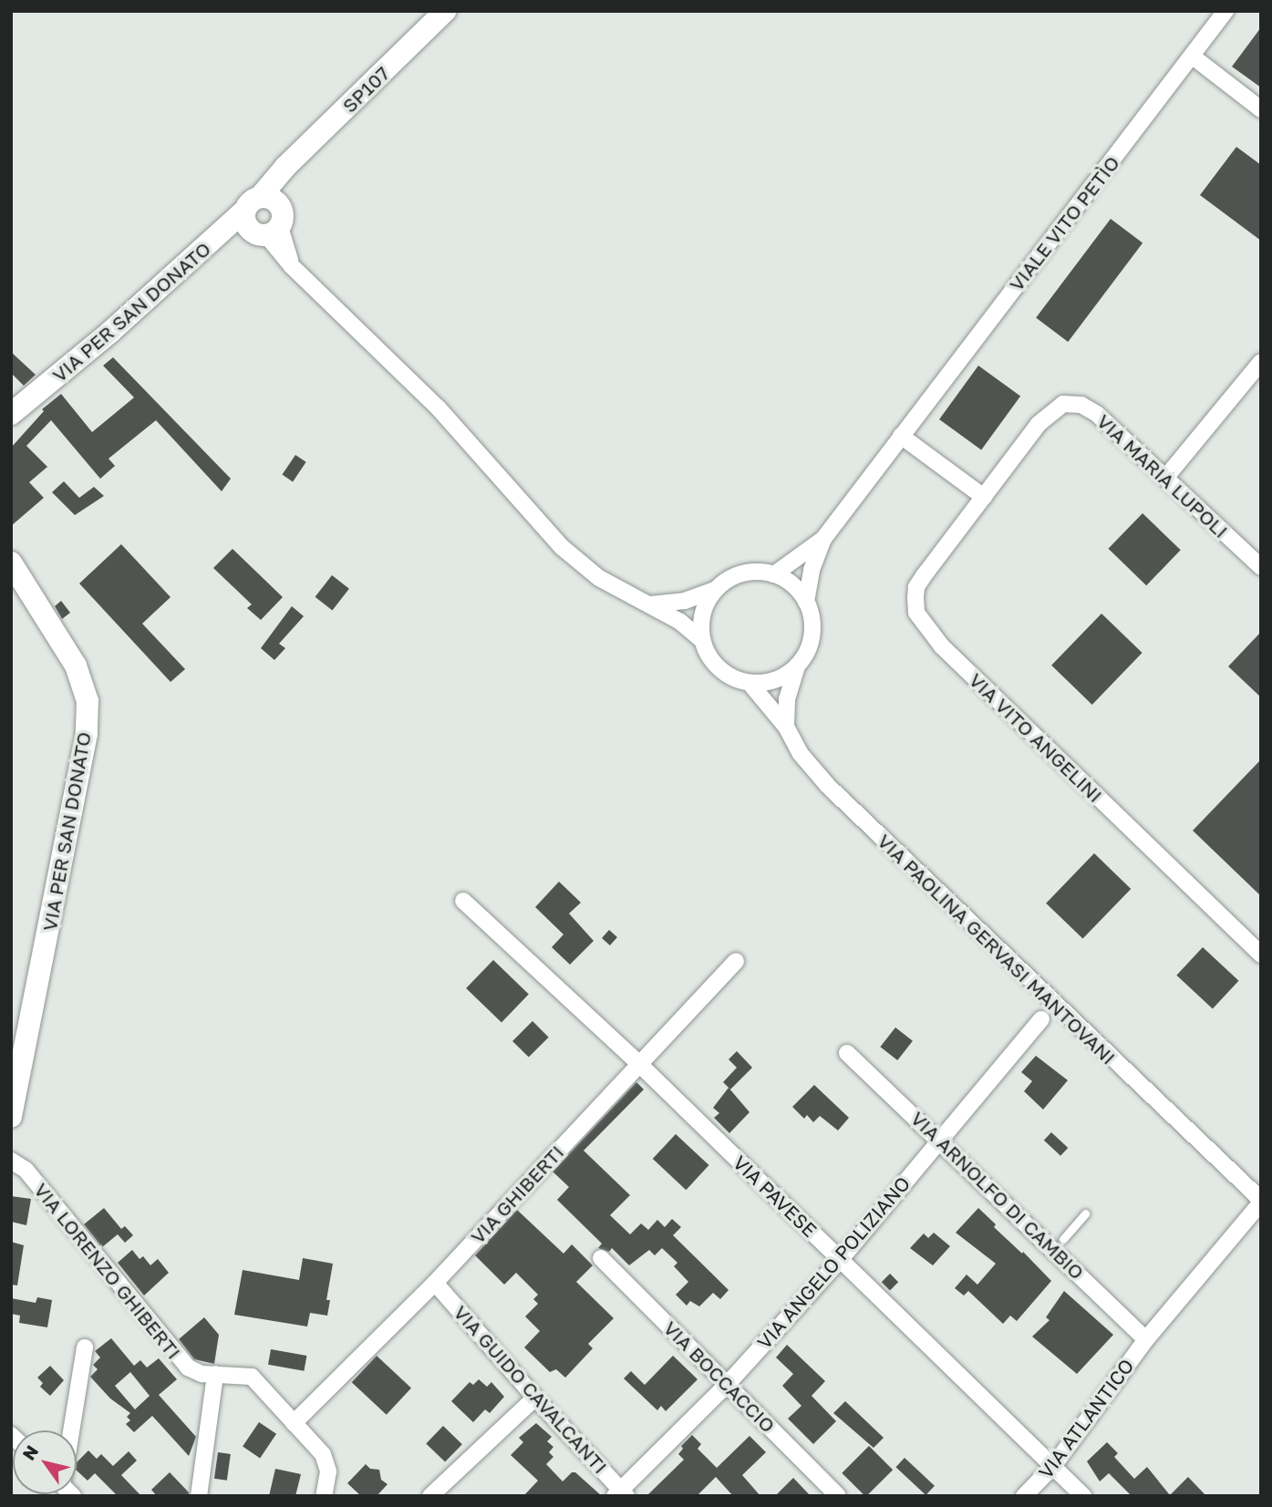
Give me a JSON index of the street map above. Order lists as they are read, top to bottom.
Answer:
{
  "streets": {
    "street": [
      "SP107",
      "VIALE VITO PETÌO",
      "VIA PER SAN DONATO",
      "VIA MARIA LUPOLI",
      "VIA VITO ANGELINI",
      "VIA PAOLINA GERVASI MANTOVANI",
      "VIA GHIBERTI",
      "VIA ARNOLFO DI CAMBIO",
      "VIA PAVESE",
      "VIA ANGELO POLIZIANO",
      "VIA LORENZO GHIBERTI",
      "VIA BOCCACCIO",
      "VIA GUIDO CAVALCANTI",
      "VIA ATLANTICO"
    ]
  },
  "crossings": [
    ["SP107", "VIA PER SAN DONATO"],
    ["VIA MARIA LUPOLI", "VIA VITO ANGELINI"],
    ["VIA PAOLINA GERVASI MANTOVANI", "VIA ATLANTICO"],
    ["VIA GHIBERTI", "VIA PAVESE"],
    ["VIA GHIBERTI", "VIA LORENZO GHIBERTI"],
    ["VIA GHIBERTI", "VIA GUIDO CAVALCANTI"],
    ["VIA ARNOLFO DI CAMBIO", "VIA ANGELO POLIZIANO"],
    ["VIA ARNOLFO DI CAMBIO", "VIA ATLANTICO"],
    ["VIA PAVESE", "VIA ANGELO POLIZIANO"],
    ["VIA PAVESE", "VIA ATLANTICO"],
    ["VIA ANGELO POLIZIANO", "VIA BOCCACCIO"],
    ["VIA ANGELO POLIZIANO", "VIA GUIDO CAVALCANTI"]
  ],
  "north": "top left"
}
